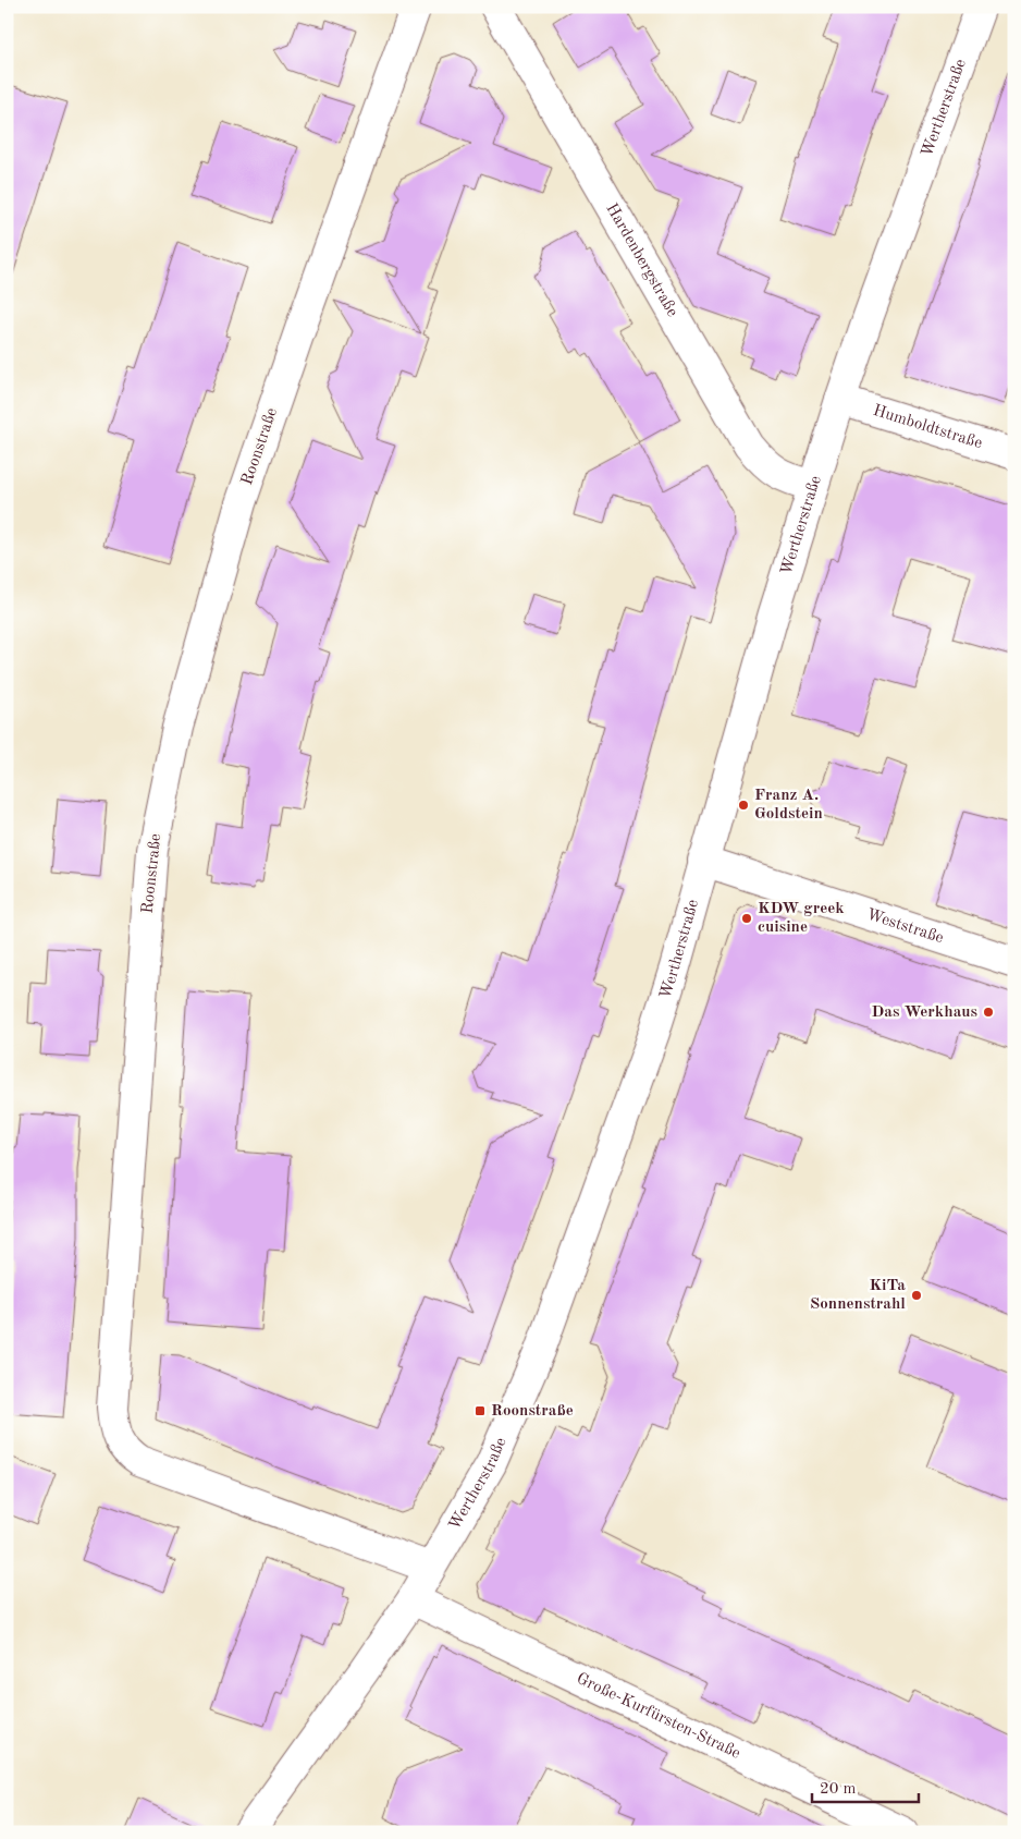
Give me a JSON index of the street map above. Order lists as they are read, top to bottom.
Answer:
{
  "streets": {
    "street": [
      "Wertherstraße",
      "Hardenbergstraße",
      "Humboldtstraße",
      "Roonstraße",
      "Weststraße",
      "Große-Kurfürsten-Straße"
    ]
  },
  "crossings": [
    ["Wertherstraße", "Hardenbergstraße"],
    ["Wertherstraße", "Humboldtstraße"],
    ["Wertherstraße", "Roonstraße"],
    ["Wertherstraße", "Weststraße"],
    ["Wertherstraße", "Große-Kurfürsten-Straße"]
  ],
  "places": {
    "other": [
      "Franz A. Goldstein",
      "KDW greek cuisine",
      "Das Werkhaus",
      "KiTa Sonnenstrahl"
    ],
    "transit": ["Roonstraße"]
  },
  "scale_bar": "20 m"
}
